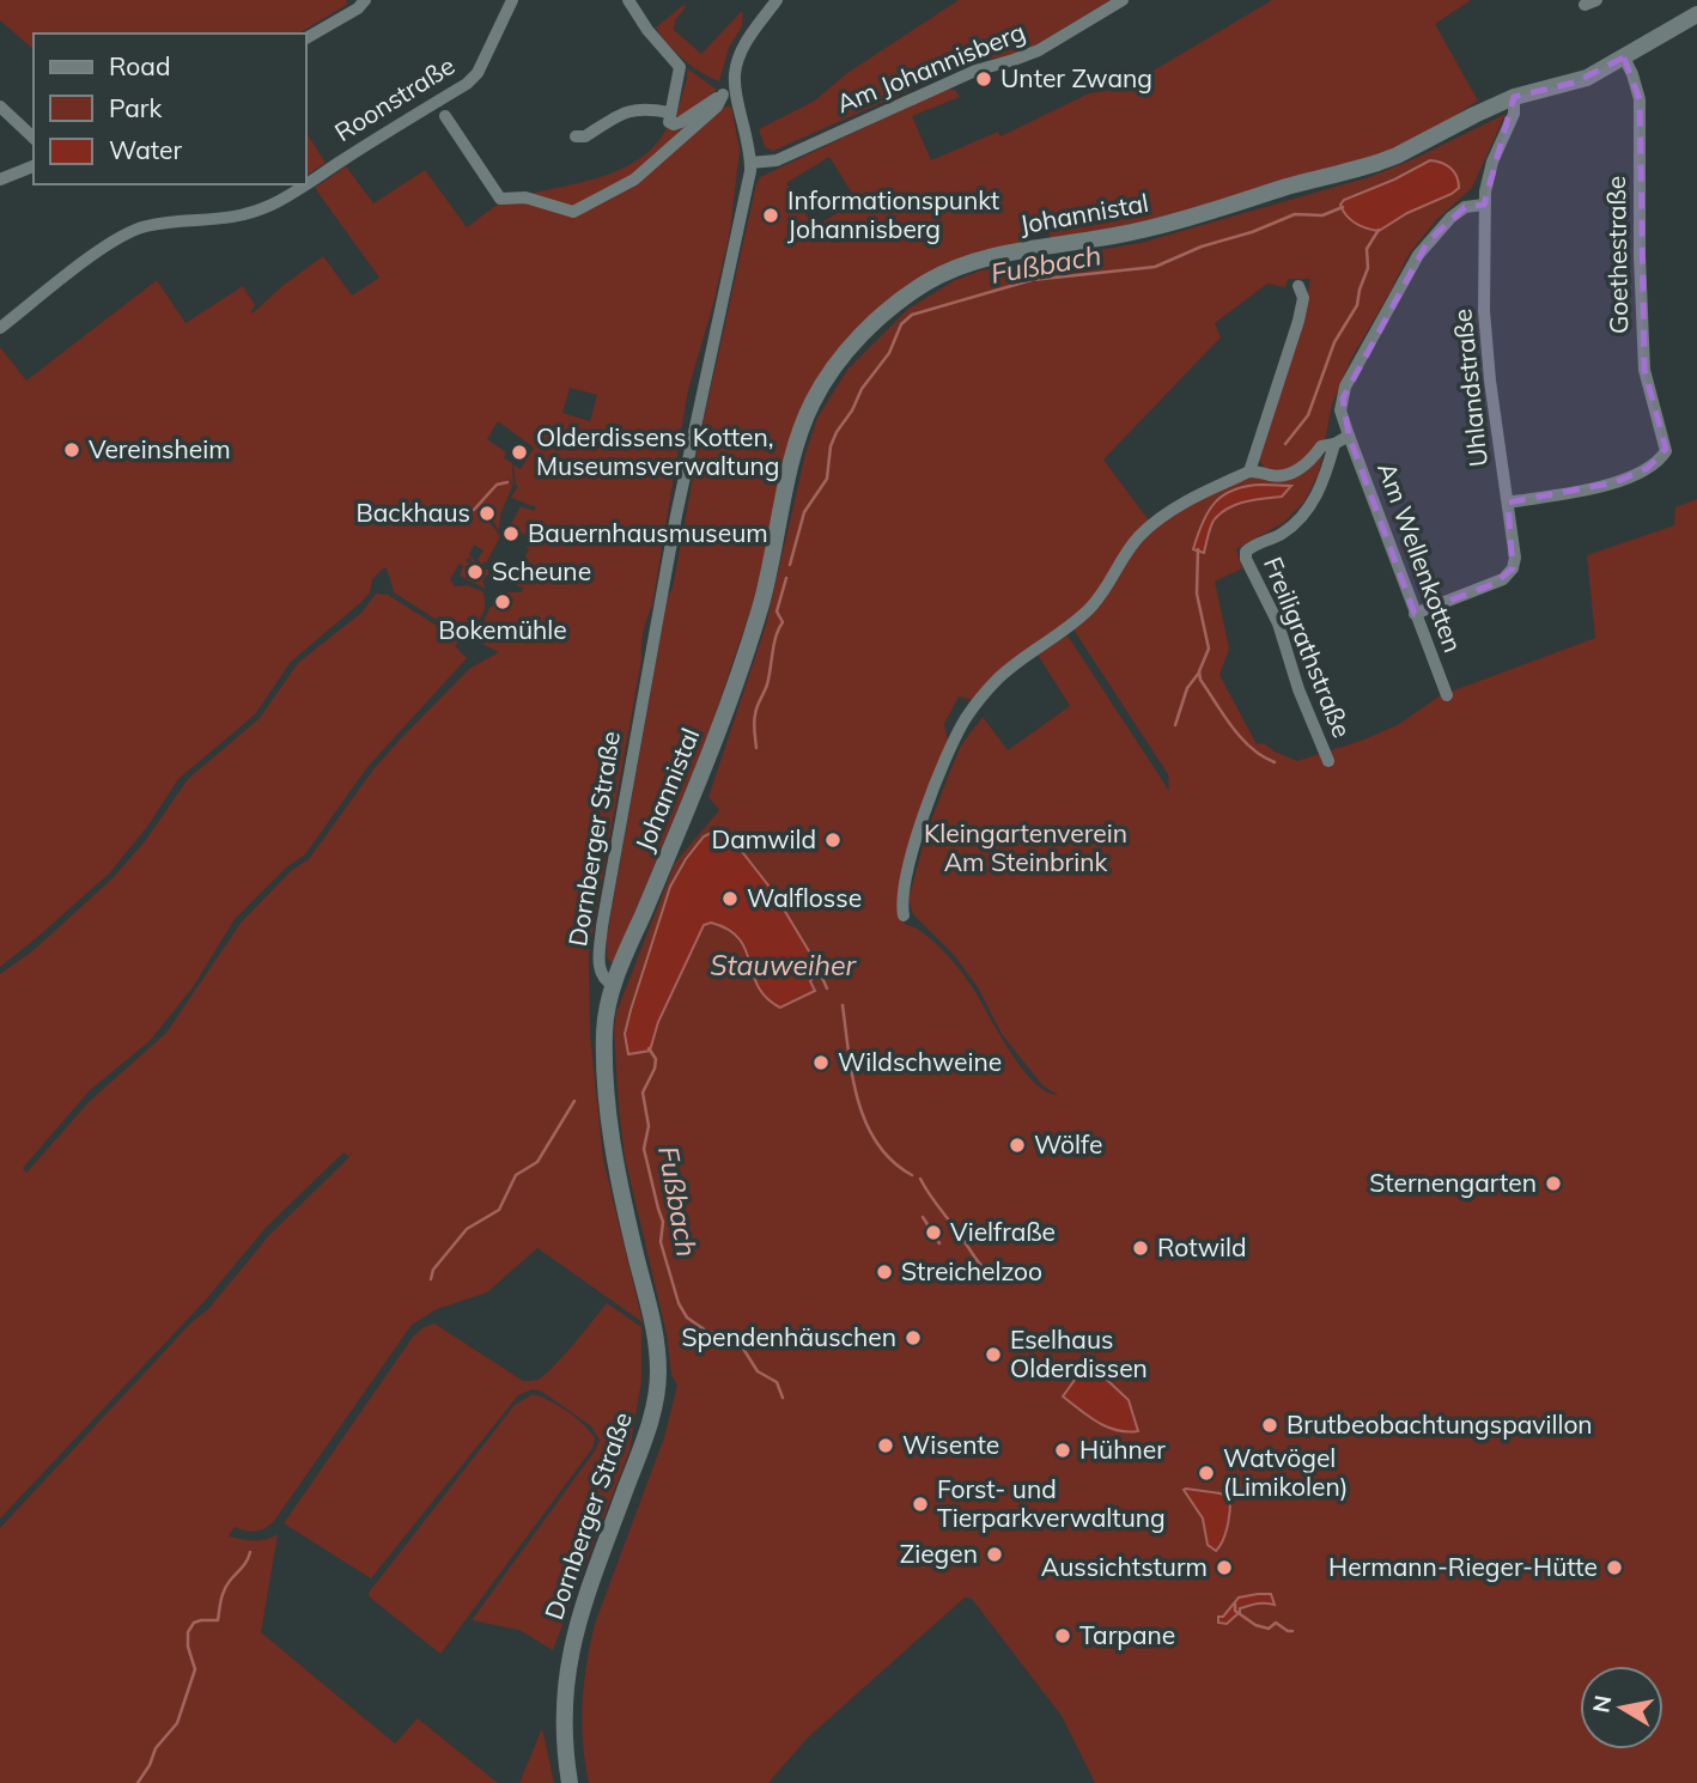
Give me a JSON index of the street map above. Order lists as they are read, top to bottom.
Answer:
{
  "streets": {
    "main road": ["Johannistal", "Dornberger Straße"],
    "street": [
      "Am Johannisberg",
      "Roonstraße",
      "Goethestraße",
      "Uhlandstraße",
      "Am Wellenkotten",
      "Freiligrathstraße"
    ]
  },
  "crossings": [
    ["Am Johannisberg", "Dornberger Straße"],
    ["Johannistal", "Goethestraße"],
    ["Johannistal", "Uhlandstraße"],
    ["Johannistal", "Dornberger Straße"],
    ["Goethestraße", "Uhlandstraße"],
    ["Uhlandstraße", "Am Wellenkotten"]
  ],
  "water": ["Fußbach", "Stauweiher"],
  "parks": ["Kleingartenverein Am Steinbrink"],
  "places": [
    "Unter Zwang",
    "Informationspunkt Johannisberg",
    "Vereinsheim",
    "Olderdissens Kotten, Museumsverwaltung",
    "Backhaus",
    "Bauernhausmuseum",
    "Scheune",
    "Bokemühle",
    "Damwild",
    "Walflosse",
    "Wildschweine",
    "Wölfe",
    "Sternengarten",
    "Vielfraße",
    "Rotwild",
    "Streichelzoo",
    "Spendenhäuschen",
    "Eselhaus Olderdissen",
    "Brutbeobachtungspavillon",
    "Wisente",
    "Hühner",
    "Watvögel (Limikolen)",
    "Forst- und Tierparkverwaltung",
    "Ziegen",
    "Aussichtsturm",
    "Hermann-Rieger-Hütte",
    "Tarpane"
  ],
  "legend": ["Road", "Park", "Water"],
  "north": "left"
}
